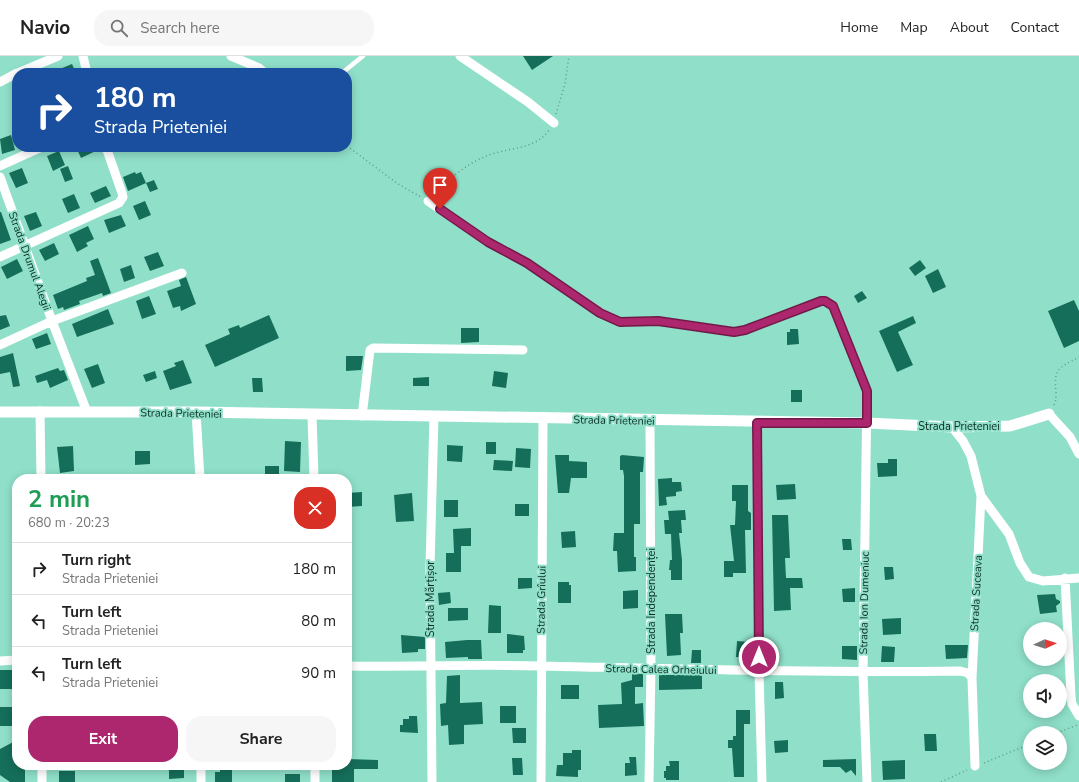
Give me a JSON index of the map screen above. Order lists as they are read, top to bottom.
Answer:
{
  "streets": {
    "street": [
      "Strada Drumul Alegii",
      "Strada Prieteniei",
      "Strada Suceava",
      "Strada Mărțișor",
      "Strada Grîului",
      "Strada Independenței",
      "Strada Ion Dumeniuc",
      "Strada Calea Orheiului"
    ]
  },
  "crossings": [
    ["Strada Drumul Alegii", "Strada Prieteniei"],
    ["Strada Prieteniei", "Strada Suceava"],
    ["Strada Prieteniei", "Strada Mărțișor"],
    ["Strada Prieteniei", "Strada Grîului"],
    ["Strada Prieteniei", "Strada Independenței"],
    ["Strada Prieteniei", "Strada Ion Dumeniuc"],
    ["Strada Suceava", "Strada Calea Orheiului"],
    ["Strada Mărțișor", "Strada Calea Orheiului"],
    ["Strada Grîului", "Strada Calea Orheiului"],
    ["Strada Independenței", "Strada Calea Orheiului"],
    ["Strada Ion Dumeniuc", "Strada Calea Orheiului"]
  ],
  "north": "right",
  "page": {
    "header": "Navio",
    "search": "Search here",
    "nav": [
      "Home",
      "Map",
      "About",
      "Contact"
    ],
    "turn": ["180 m", "Strada Prieteniei"],
    "heading": ["2 min", "680 m · 20:23"],
    "list": [
      {
        "name": "Turn right",
        "note": "Strada Prieteniei",
        "value": "180 m"
      },
      {
        "name": "Turn left",
        "note": "Strada Prieteniei",
        "value": "80 m"
      },
      {
        "name": "Turn left",
        "note": "Strada Prieteniei",
        "value": "90 m"
      }
    ],
    "buttons": ["Exit", "Share"]
  }
}
